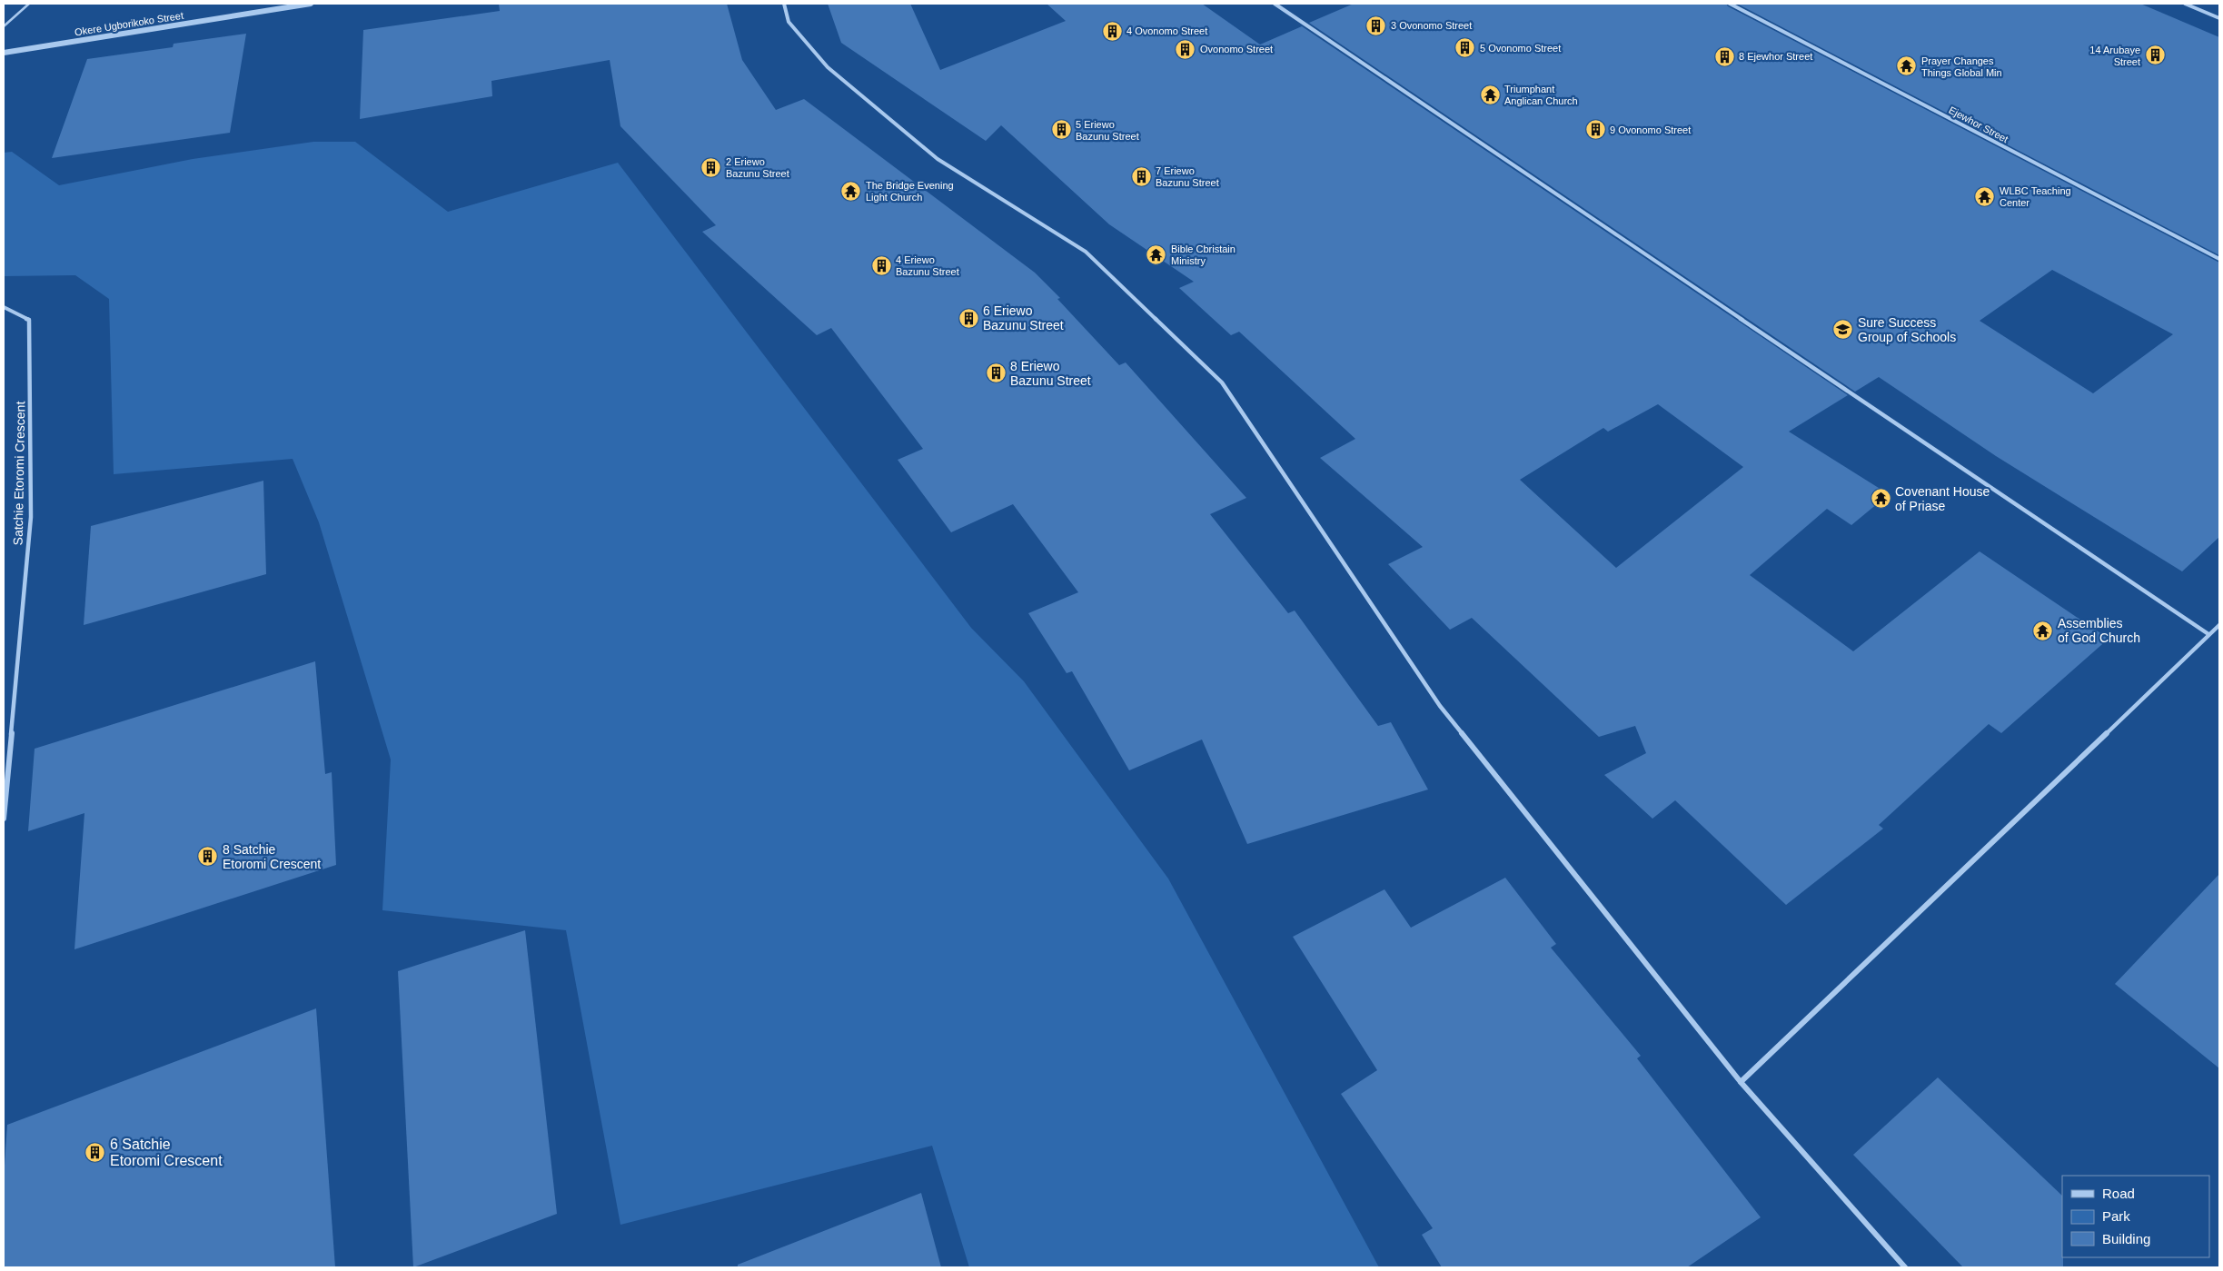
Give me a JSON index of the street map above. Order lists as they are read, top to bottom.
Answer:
{
  "streets": {
    "street": ["Okere Ugborikoko Street", "Ejewhor Street", "Satchie Etoromi Crescent"]
  },
  "places": {
    "building": [
      "3 Ovonomo Street",
      "4 Ovonomo Street",
      "5 Ovonomo Street",
      "Ovonomo Street",
      "14 Arubaye Street",
      "8 Ejewhor Street",
      "5 Eriewo Bazunu Street",
      "9 Ovonomo Street",
      "2 Eriewo Bazunu Street",
      "7 Eriewo Bazunu Street",
      "4 Eriewo Bazunu Street",
      "6 Eriewo Bazunu Street",
      "8 Eriewo Bazunu Street",
      "8 Satchie Etoromi Crescent",
      "6 Satchie Etoromi Crescent"
    ],
    "temple": [
      "Prayer Changes Things Global Min",
      "Triumphant Anglican Church",
      "The Bridge Evening Light Church",
      "WLBC Teaching Center",
      "Bible Cbristain Ministry",
      "Covenant House of Priase",
      "Assemblies of God Church"
    ],
    "school or university": ["Sure Success Group of Schools"]
  },
  "legend": ["Road", "Park", "Building"]
}
